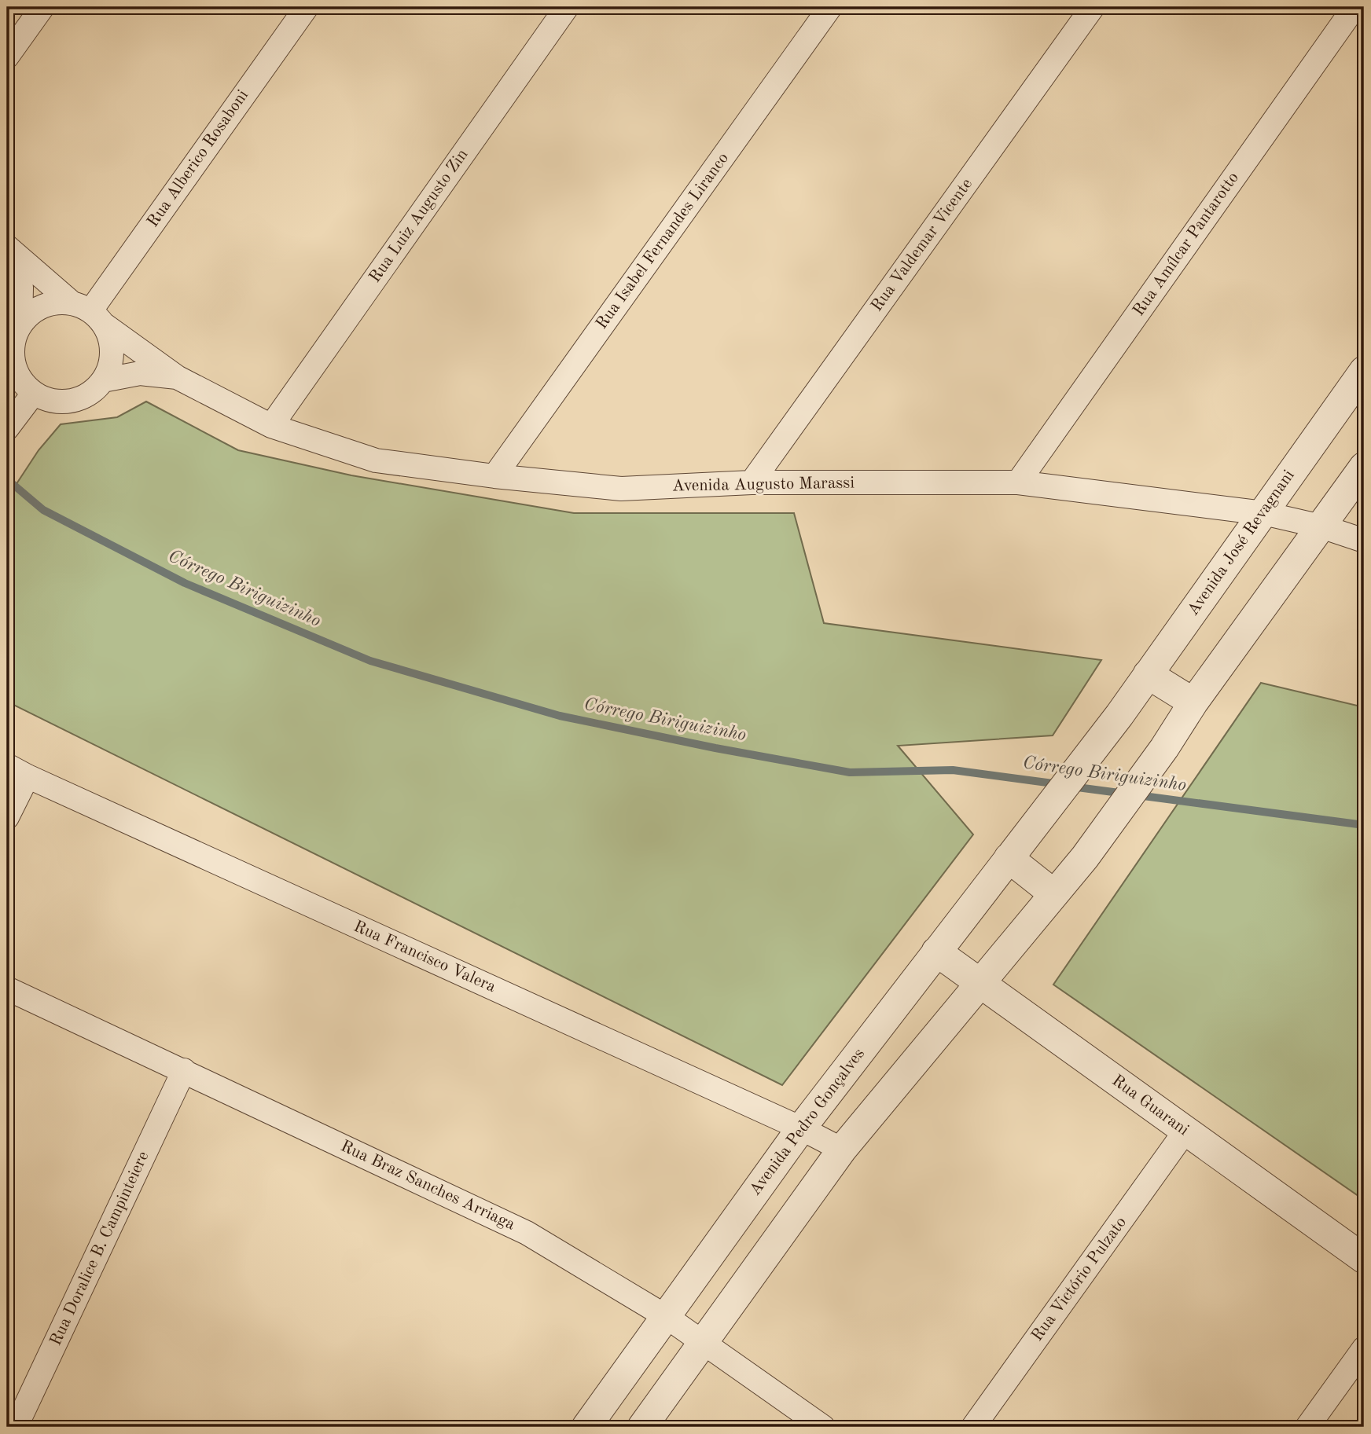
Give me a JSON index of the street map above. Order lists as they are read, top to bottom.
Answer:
{
  "streets": {
    "street": [
      "Rua Alberico Rosaboni",
      "Rua Luiz Augusto Zin",
      "Rua Isabel Fernandes Liranco",
      "Rua Amílcar Pantarotto",
      "Rua Valdemar Vicente",
      "Avenida Augusto Marassi",
      "Avenida José Revagnani",
      "Rua Francisco Valera",
      "Rua Guarani",
      "Avenida Pedro Gonçalves",
      "Rua Braz Sanches Arriaga",
      "Rua Doralice B. Campinteiere",
      "Rua Victório Pulzato"
    ]
  },
  "crossings": [
    ["Rua Alberico Rosaboni", "Avenida Augusto Marassi"],
    ["Rua Luiz Augusto Zin", "Avenida Augusto Marassi"],
    ["Rua Isabel Fernandes Liranco", "Avenida Augusto Marassi"],
    ["Rua Amílcar Pantarotto", "Avenida Augusto Marassi"],
    ["Rua Valdemar Vicente", "Avenida Augusto Marassi"],
    ["Avenida Augusto Marassi", "Avenida José Revagnani"],
    ["Avenida José Revagnani", "Avenida Pedro Gonçalves"],
    ["Rua Francisco Valera", "Avenida Pedro Gonçalves"],
    ["Rua Guarani", "Avenida Pedro Gonçalves"],
    ["Rua Guarani", "Rua Victório Pulzato"],
    ["Avenida Pedro Gonçalves", "Rua Braz Sanches Arriaga"],
    ["Rua Braz Sanches Arriaga", "Rua Doralice B. Campinteiere"]
  ],
  "water": ["Córrego Biriguizinho"]
}
